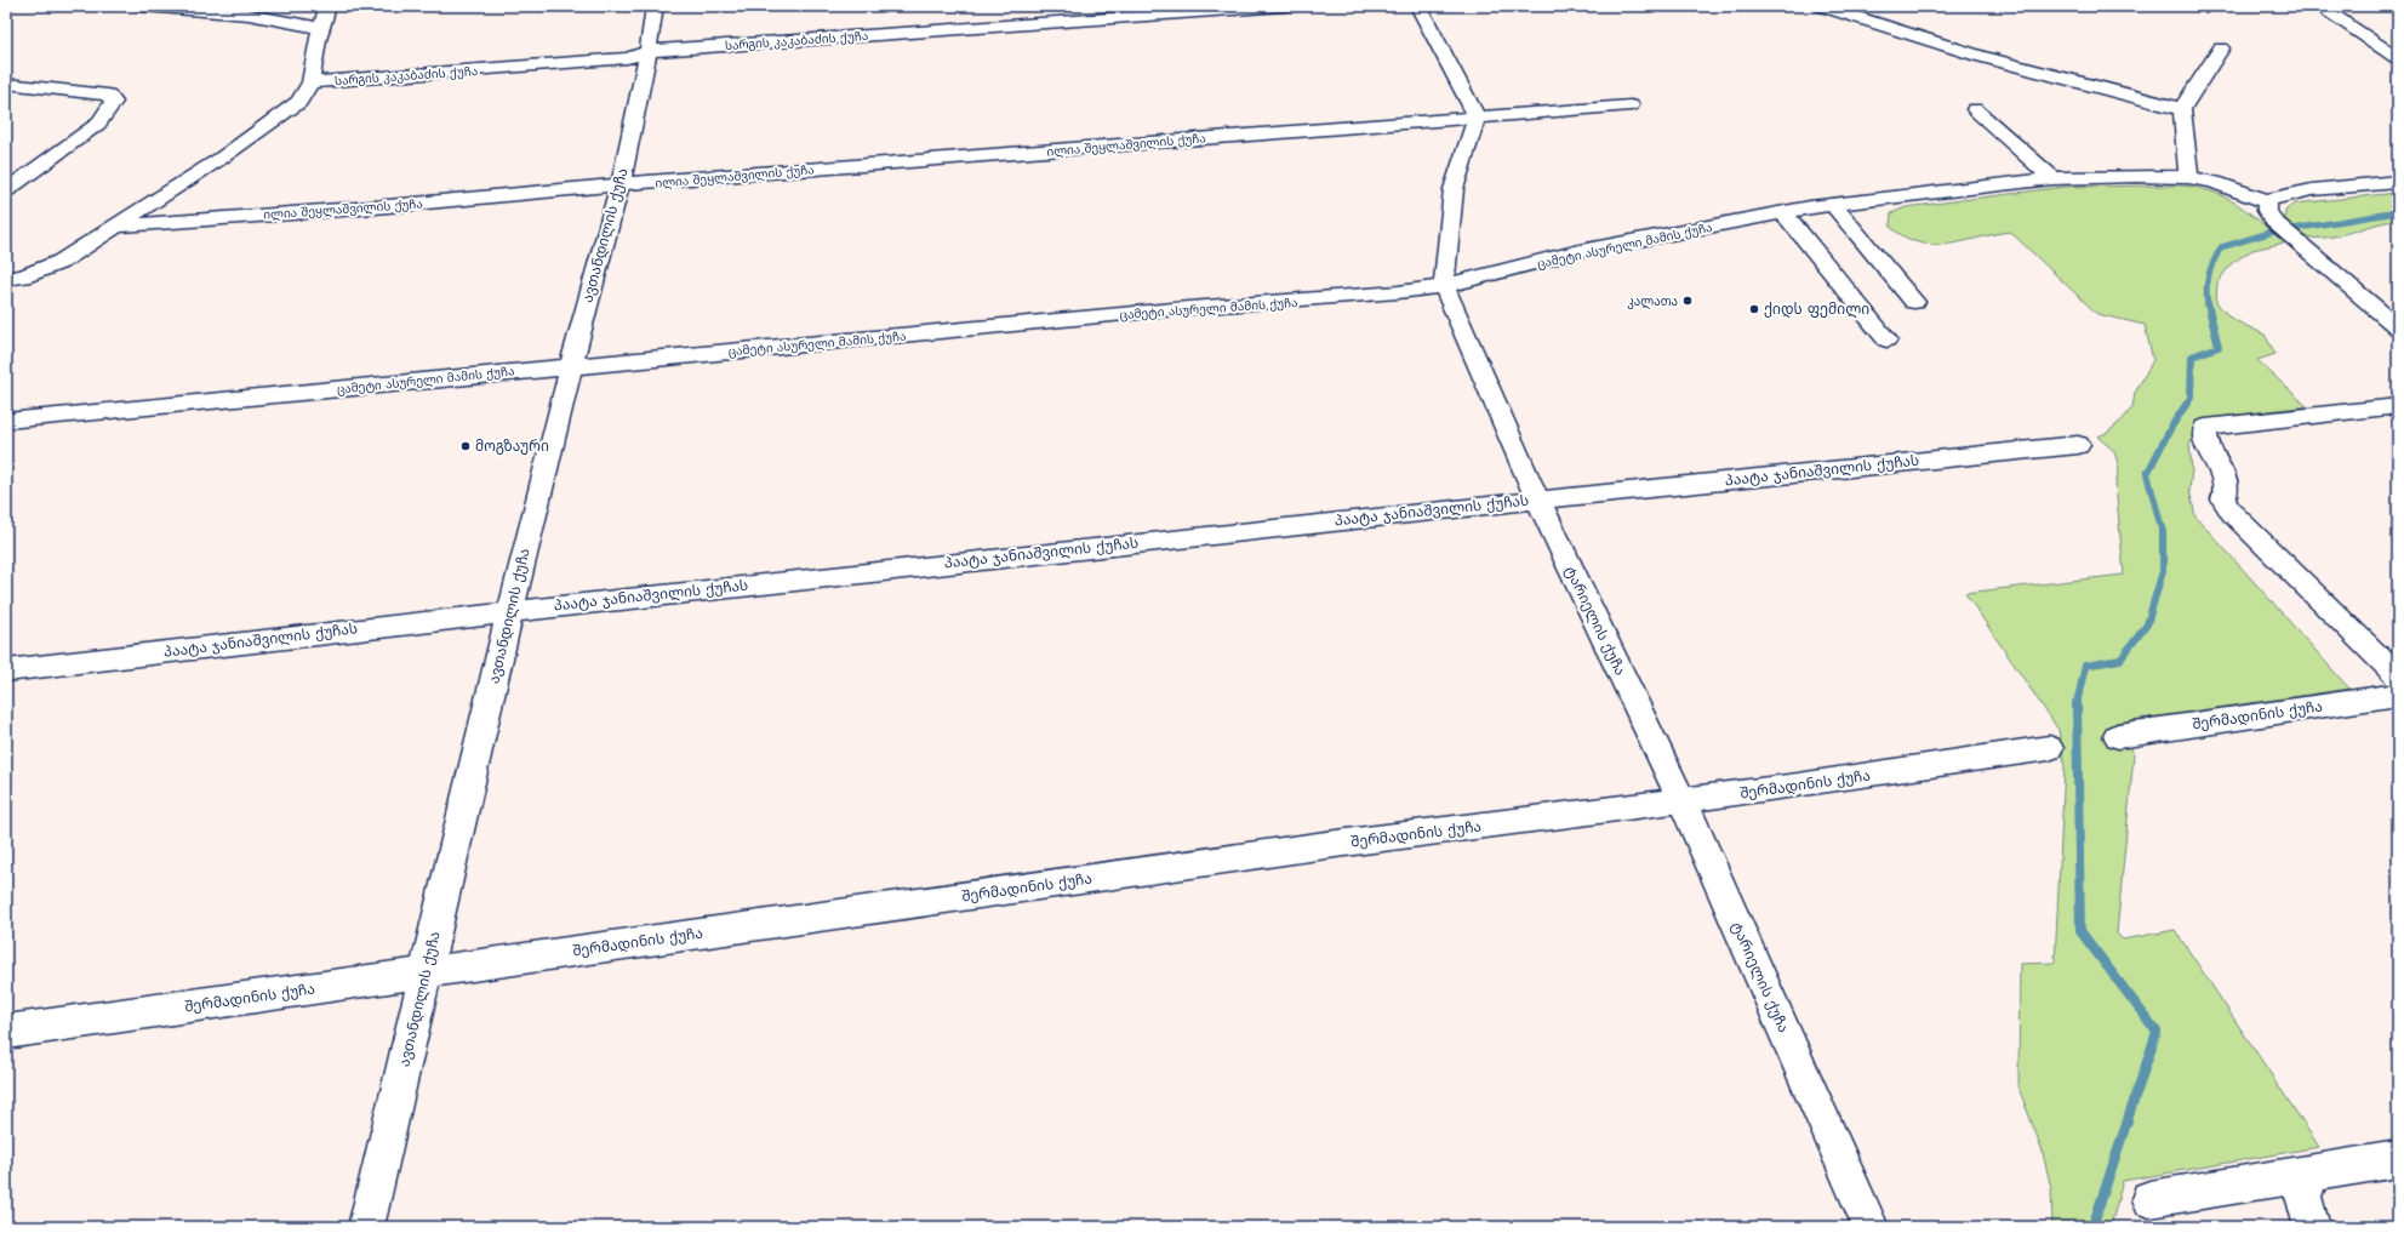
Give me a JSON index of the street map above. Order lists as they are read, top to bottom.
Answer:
{
  "streets": {
    "street": [
      "სარგის კაკაბაძის ქუჩა",
      "ილია შეყლაშვილის ქუჩა",
      "ავთანდილის ქუჩა",
      "ცამეტი ასურელი მამის ქუჩა",
      "პაატა ჯანიაშვილის ქუჩას",
      "ტარიელის ქუჩა",
      "შერმადინის ქუჩა"
    ]
  },
  "crossings": [
    ["სარგის კაკაბაძის ქუჩა", "ავთანდილის ქუჩა"],
    ["ილია შეყლაშვილის ქუჩა", "ავთანდილის ქუჩა"],
    ["ავთანდილის ქუჩა", "ცამეტი ასურელი მამის ქუჩა"],
    ["ავთანდილის ქუჩა", "პაატა ჯანიაშვილის ქუჩას"],
    ["ავთანდილის ქუჩა", "შერმადინის ქუჩა"],
    ["ცამეტი ასურელი მამის ქუჩა", "ტარიელის ქუჩა"],
    ["პაატა ჯანიაშვილის ქუჩას", "ტარიელის ქუჩა"],
    ["ტარიელის ქუჩა", "შერმადინის ქუჩა"]
  ],
  "places": ["კალათა", "ქიდს ფემილი", "მოგზაური"]
}
